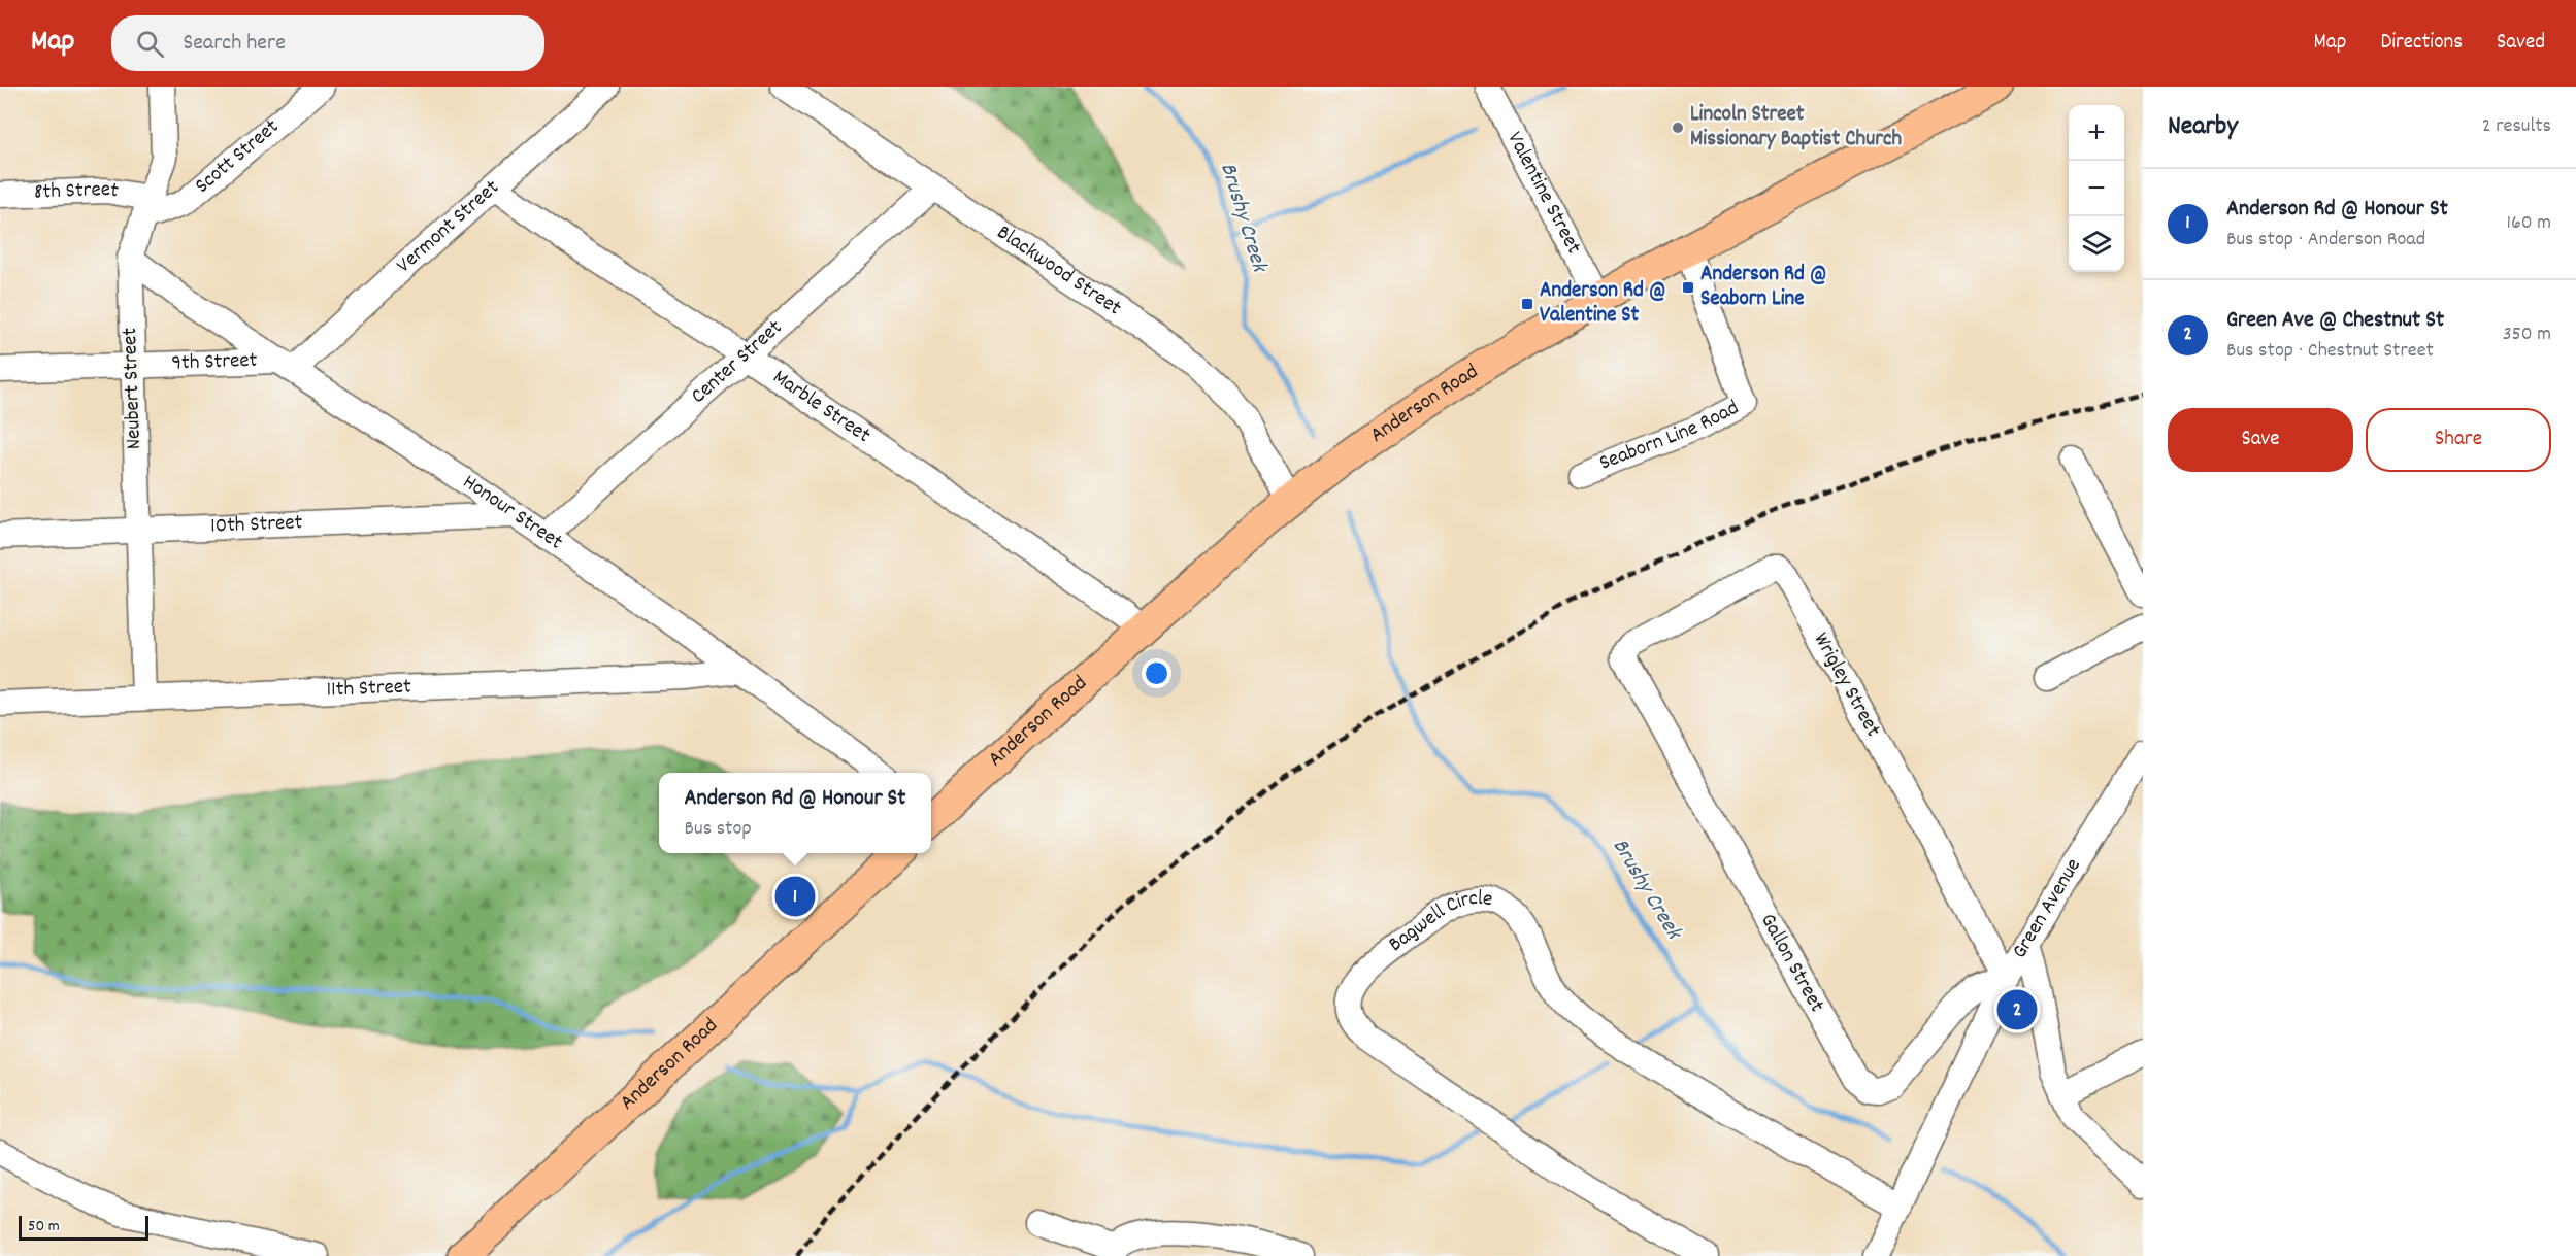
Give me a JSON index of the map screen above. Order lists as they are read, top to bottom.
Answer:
{
  "streets": {
    "main road": ["Anderson Road"],
    "street": [
      "Scott Street",
      "Valentine Street",
      "8th Street",
      "Vermont Street",
      "Blackwood Street",
      "9th Street",
      "Center Street",
      "Neubert Street",
      "Marble Street",
      "Seaborn Line Road",
      "Honour Street",
      "10th Street",
      "Wrigley Street",
      "11th Street",
      "Green Avenue",
      "Bagwell Circle",
      "Gallon Street"
    ]
  },
  "crossings": [
    ["Scott Street", "8th Street"],
    ["Scott Street", "Neubert Street"],
    ["Valentine Street", "Anderson Road"],
    ["8th Street", "Neubert Street"],
    ["Vermont Street", "9th Street"],
    ["Vermont Street", "Marble Street"],
    ["Vermont Street", "Honour Street"],
    ["Blackwood Street", "Center Street"],
    ["Blackwood Street", "Anderson Road"],
    ["9th Street", "Neubert Street"],
    ["9th Street", "Honour Street"],
    ["Center Street", "Marble Street"],
    ["Center Street", "Honour Street"],
    ["Neubert Street", "Honour Street"],
    ["Neubert Street", "10th Street"],
    ["Neubert Street", "11th Street"],
    ["Anderson Road", "Marble Street"],
    ["Anderson Road", "Seaborn Line Road"],
    ["Honour Street", "10th Street"],
    ["Honour Street", "11th Street"],
    ["Wrigley Street", "Green Avenue"],
    ["Wrigley Street", "Gallon Street"],
    ["Green Avenue", "Bagwell Circle"],
    ["Green Avenue", "Gallon Street"]
  ],
  "water": ["Brushy Creek"],
  "places": {
    "other": ["Lincoln Street Missionary Baptist Church"],
    "transit": ["Anderson Rd @ Seaborn Line", "Anderson Rd @ Valentine St"]
  },
  "scale_bar": "50 m",
  "page": {
    "header": "Map",
    "search": "Search here",
    "nav": ["Map", "Directions", "Saved"],
    "heading": ["Nearby", "2 results"],
    "map_buttons": ["+", "−"],
    "list": [
      {
        "mark": "1",
        "name": "Anderson Rd @ Honour St",
        "note": "Bus stop · Anderson Road",
        "value": "160 m"
      },
      {
        "mark": "2",
        "name": "Green Ave @ Chestnut St",
        "note": "Bus stop · Chestnut Street",
        "value": "350 m"
      }
    ],
    "buttons": ["Save", "Share"],
    "popup": ["Anderson Rd @ Honour St", "Bus stop"],
    "pins": ["1", "2"],
    "scale": "50 m"
  }
}
